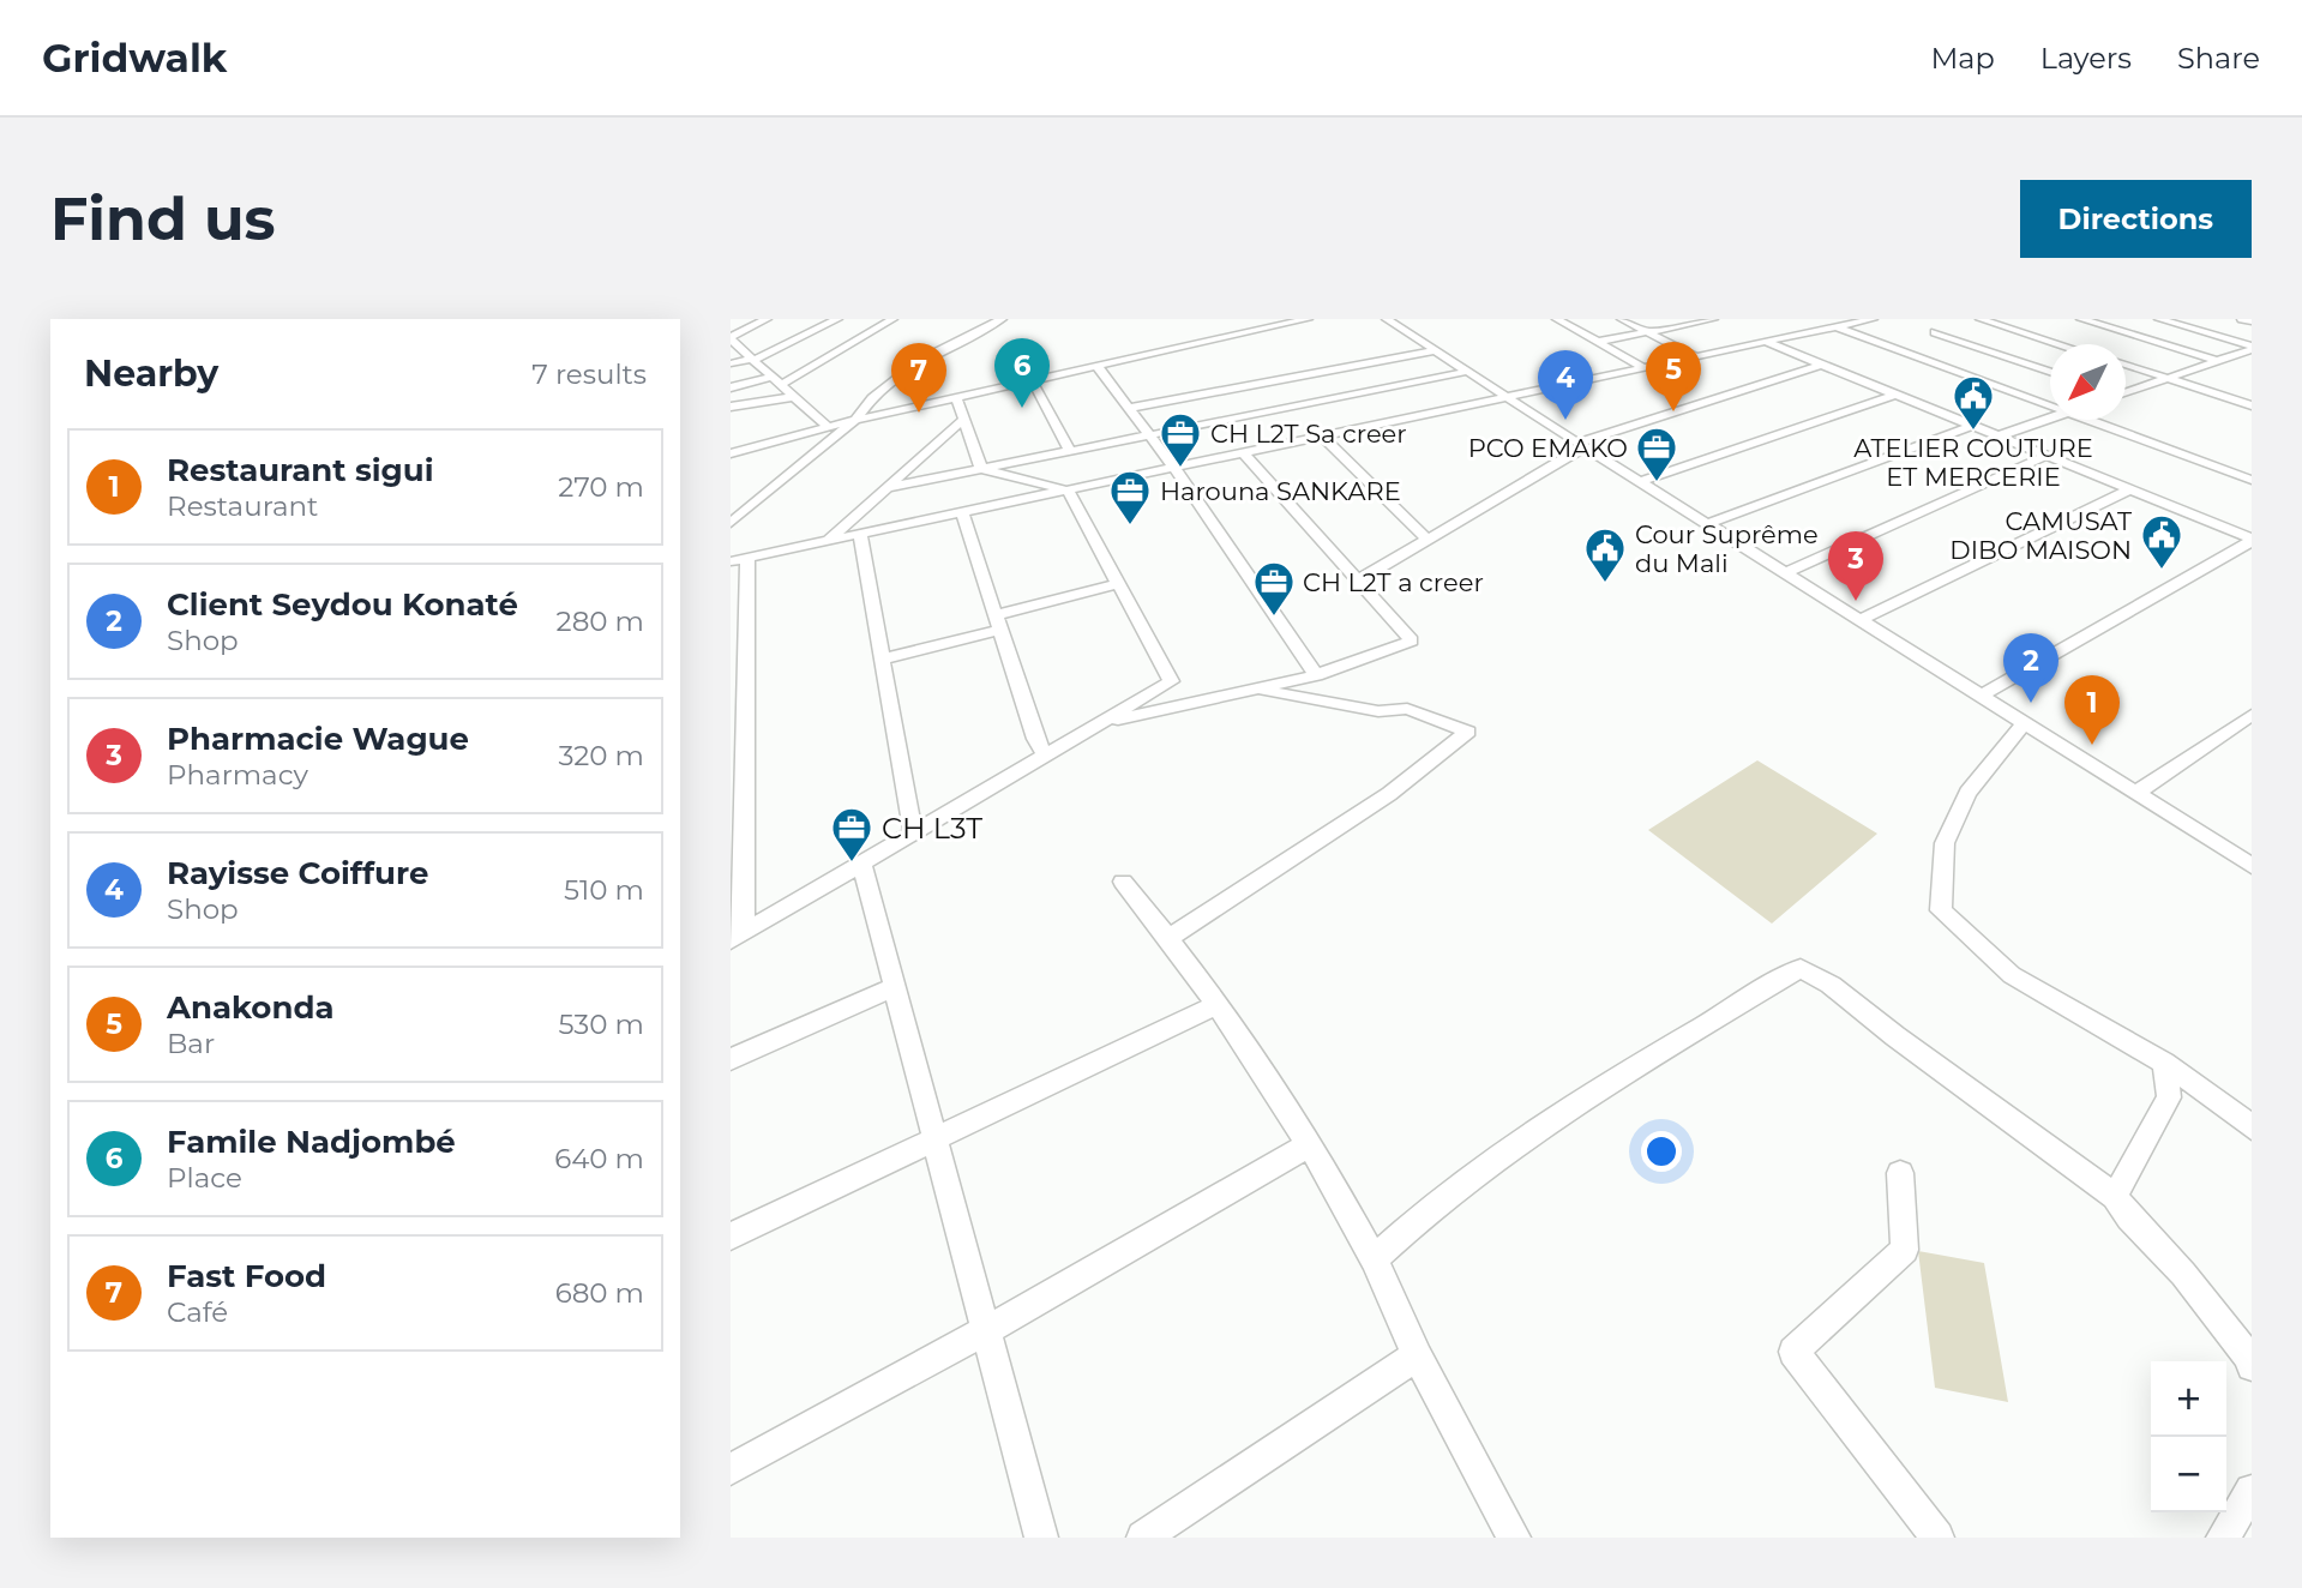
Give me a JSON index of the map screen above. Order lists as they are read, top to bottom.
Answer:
{
  "places": {
    "public building": ["ATELIER COUTURE ET MERCERIE", "CAMUSAT DIBO MAISON", "Cour Suprême du Mali"],
    "office": [
      "CH L2T Sa creer",
      "PCO EMAKO",
      "Harouna SANKARE",
      "CH L2T a creer",
      "CH L3T"
    ]
  },
  "north": "bottom left",
  "page": {
    "header": "Gridwalk",
    "nav": ["Map", "Layers", "Share"],
    "buttons": "Directions",
    "title": "Find us",
    "heading": ["Nearby", "7 results"],
    "pins": [
      "6",
      "5",
      "7",
      "4",
      "3",
      "2",
      "1"
    ],
    "list": [
      {
        "mark": "1",
        "name": "Restaurant sigui",
        "note": "Restaurant",
        "value": "270 m"
      },
      {
        "mark": "2",
        "name": "Client Seydou Konaté",
        "note": "Shop",
        "value": "280 m"
      },
      {
        "mark": "3",
        "name": "Pharmacie Wague",
        "note": "Pharmacy",
        "value": "320 m"
      },
      {
        "mark": "4",
        "name": "Rayisse Coiffure",
        "note": "Shop",
        "value": "510 m"
      },
      {
        "mark": "5",
        "name": "Anakonda",
        "note": "Bar",
        "value": "530 m"
      },
      {
        "mark": "6",
        "name": "Famile Nadjombé",
        "note": "Place",
        "value": "640 m"
      },
      {
        "mark": "7",
        "name": "Fast Food",
        "note": "Café",
        "value": "680 m"
      }
    ],
    "map_buttons": ["+", "−"]
  }
}
